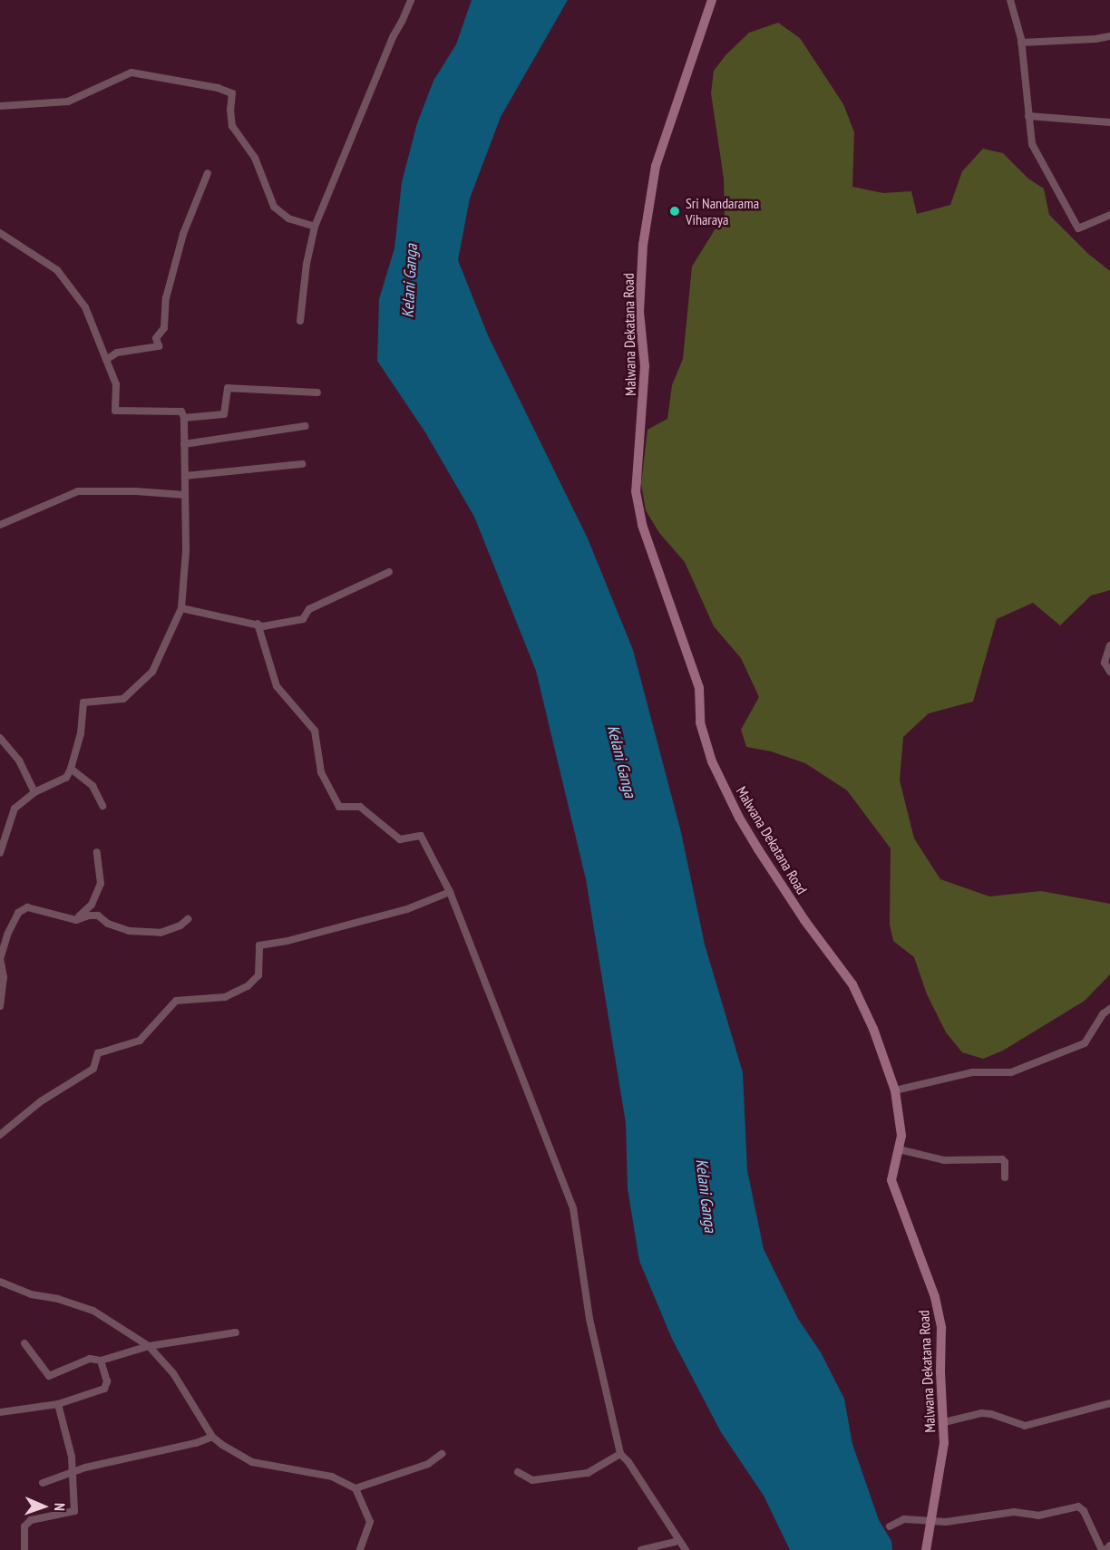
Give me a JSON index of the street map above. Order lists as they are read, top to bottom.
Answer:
{
  "streets": {
    "main road": ["Malwana Dekatana Road"]
  },
  "water": ["Kelani Ganga"],
  "places": ["Sri Nandarama Viharaya"],
  "north": "right"
}
